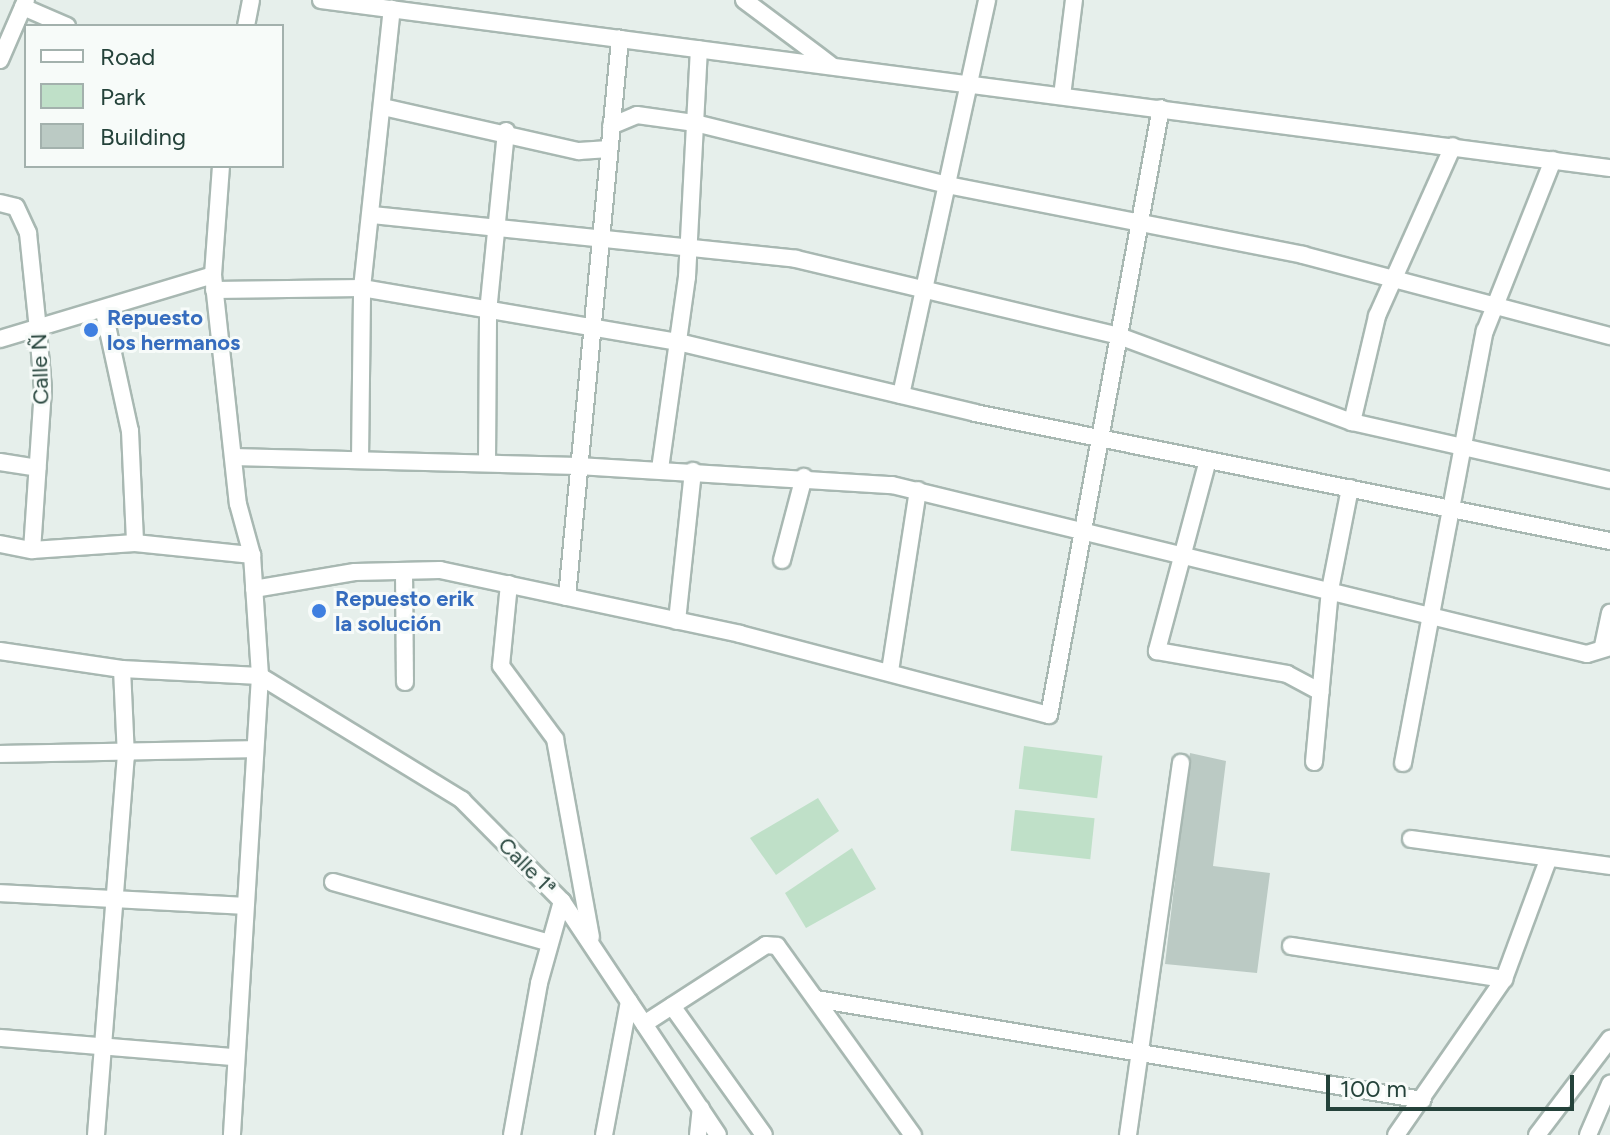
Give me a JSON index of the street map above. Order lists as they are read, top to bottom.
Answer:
{
  "streets": {
    "street": ["Calle Ñ", "Calle 1ª"]
  },
  "places": ["Repuesto los hermanos", "Repuesto erik la solución"],
  "legend": ["Road", "Park", "Building"],
  "scale_bar": "100 m"
}
